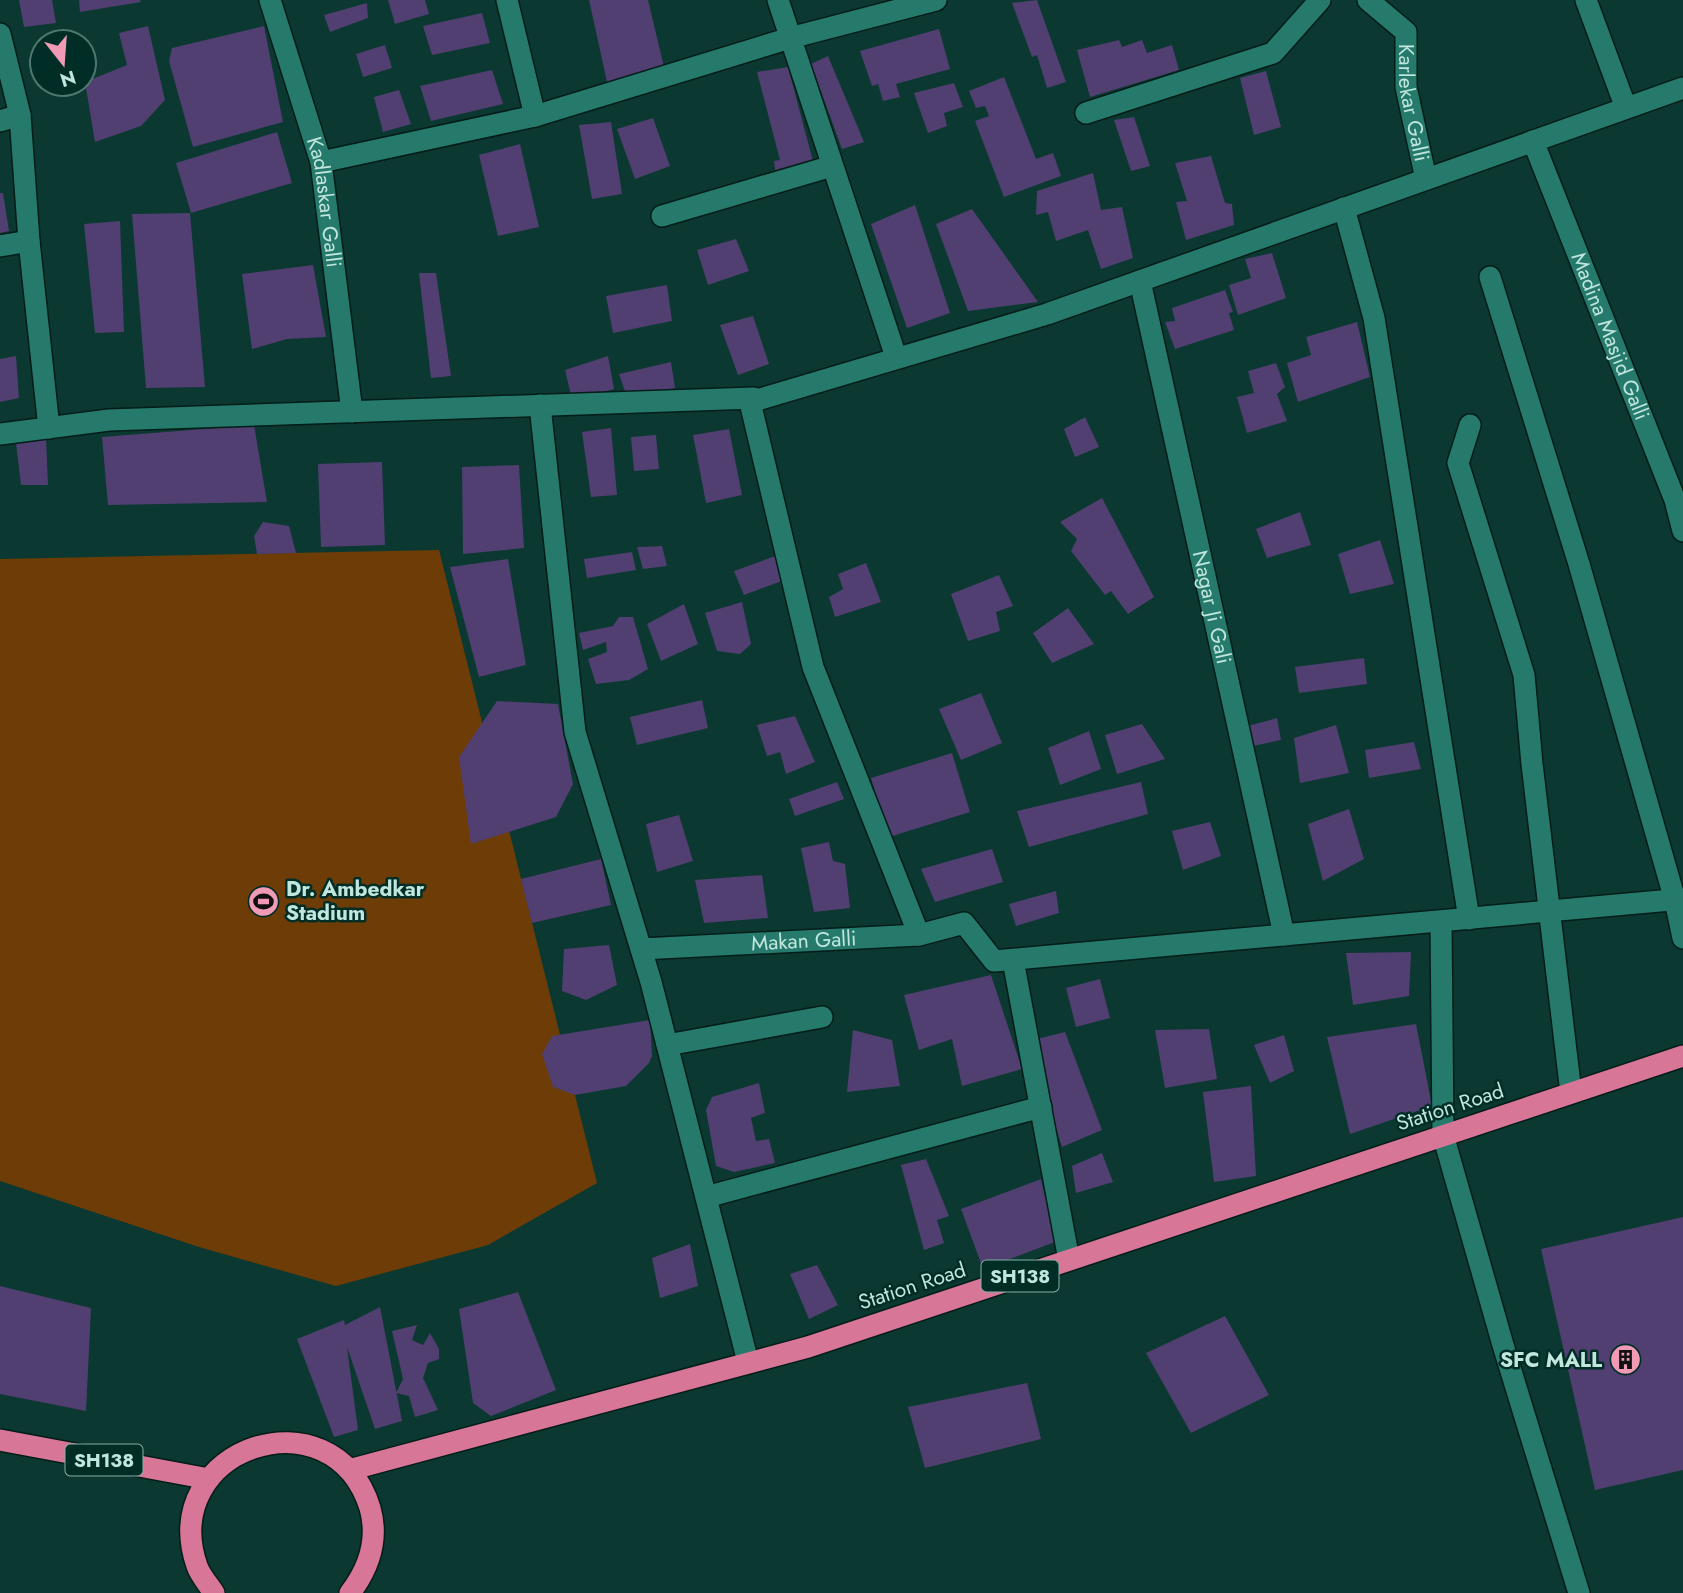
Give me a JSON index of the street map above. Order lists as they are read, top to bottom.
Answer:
{
  "streets": {
    "highway": ["Station Road", "SH138"],
    "street": [
      "Karlekar Galli",
      "Kadlaskar Galli",
      "Madina Masjid Galli",
      "Nagar Ji Gali",
      "Makan Galli"
    ]
  },
  "places": {
    "sports": ["Dr. Ambedkar Stadium"],
    "building": ["SFC MALL"]
  },
  "north": "bottom"
}
